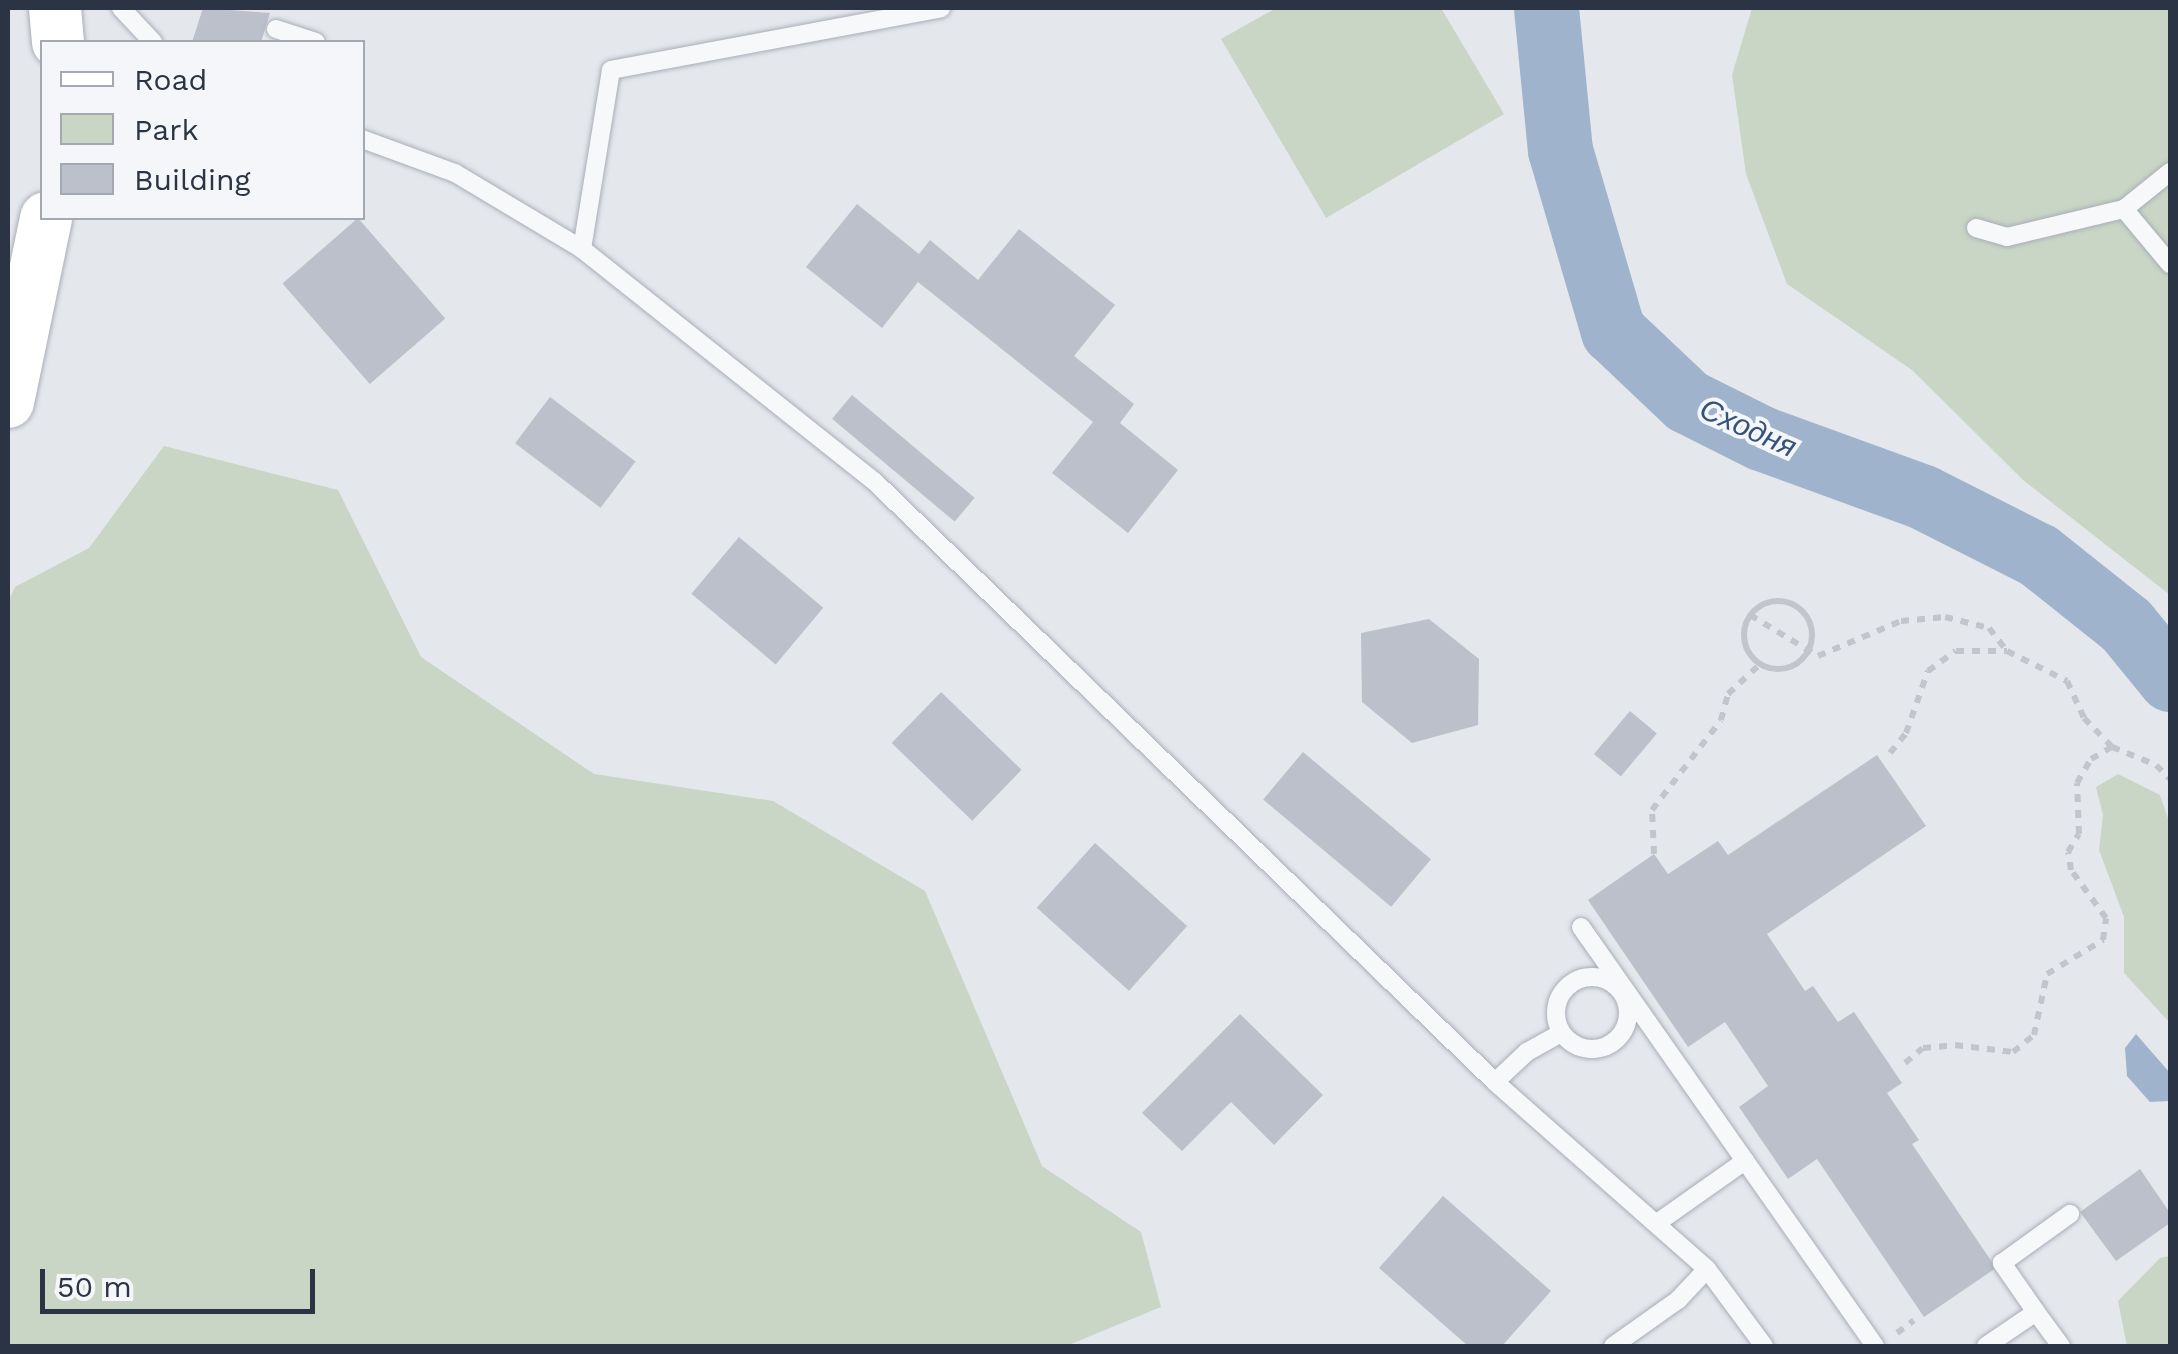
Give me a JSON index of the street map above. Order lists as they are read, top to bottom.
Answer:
{
  "water": ["Сходня"],
  "legend": ["Road", "Park", "Building"],
  "scale_bar": "50 m"
}
